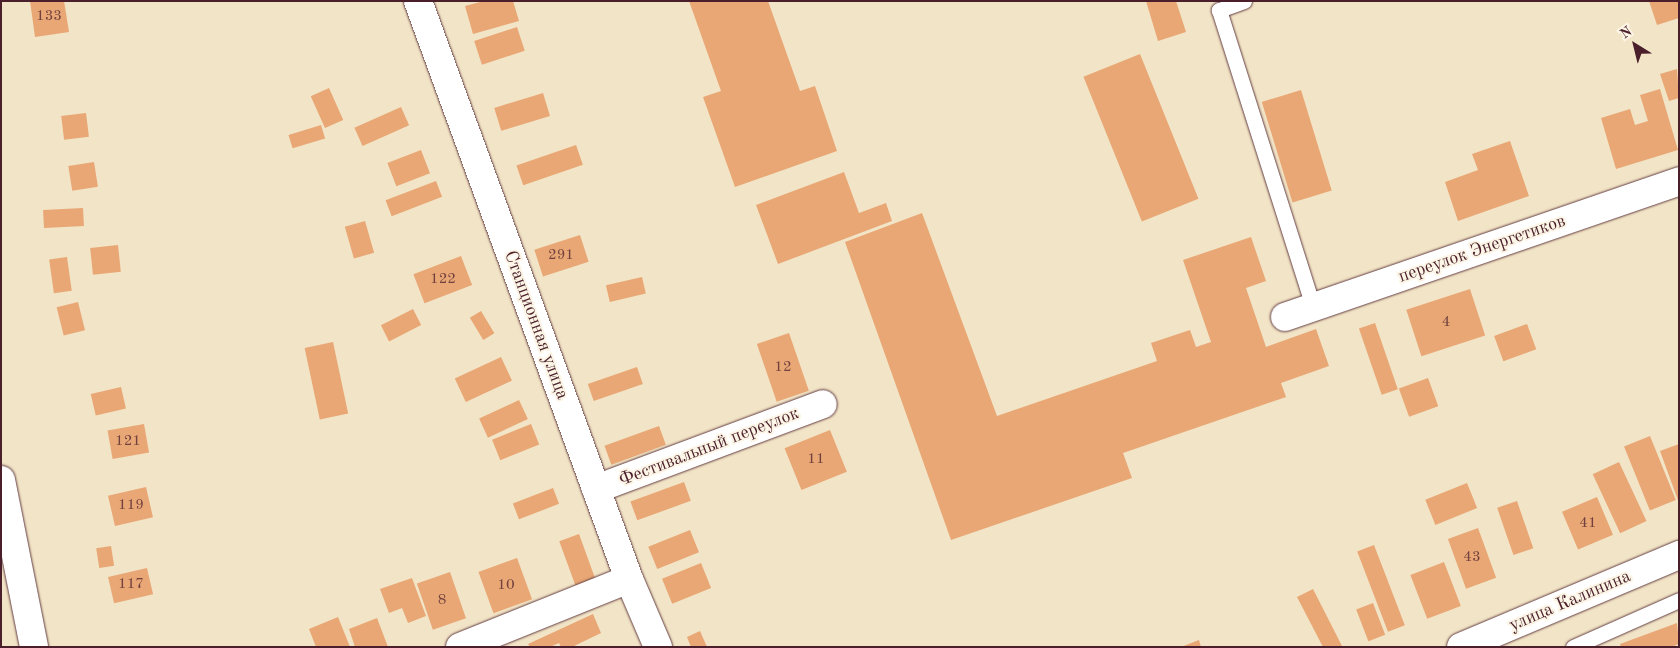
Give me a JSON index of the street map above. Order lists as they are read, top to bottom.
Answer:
{
  "streets": {
    "street": [
      "переулок Энергетиков",
      "Станционная улица",
      "Фестивальный переулок",
      "улица Калинина"
    ]
  },
  "crossings": [
    ["Станционная улица", "Фестивальный переулок"]
  ],
  "house_numbers": [
    "133",
    "291",
    "122",
    "4",
    "12",
    "121",
    "11",
    "119",
    "41",
    "43",
    "117",
    "10",
    "8"
  ],
  "north": "top left"
}
